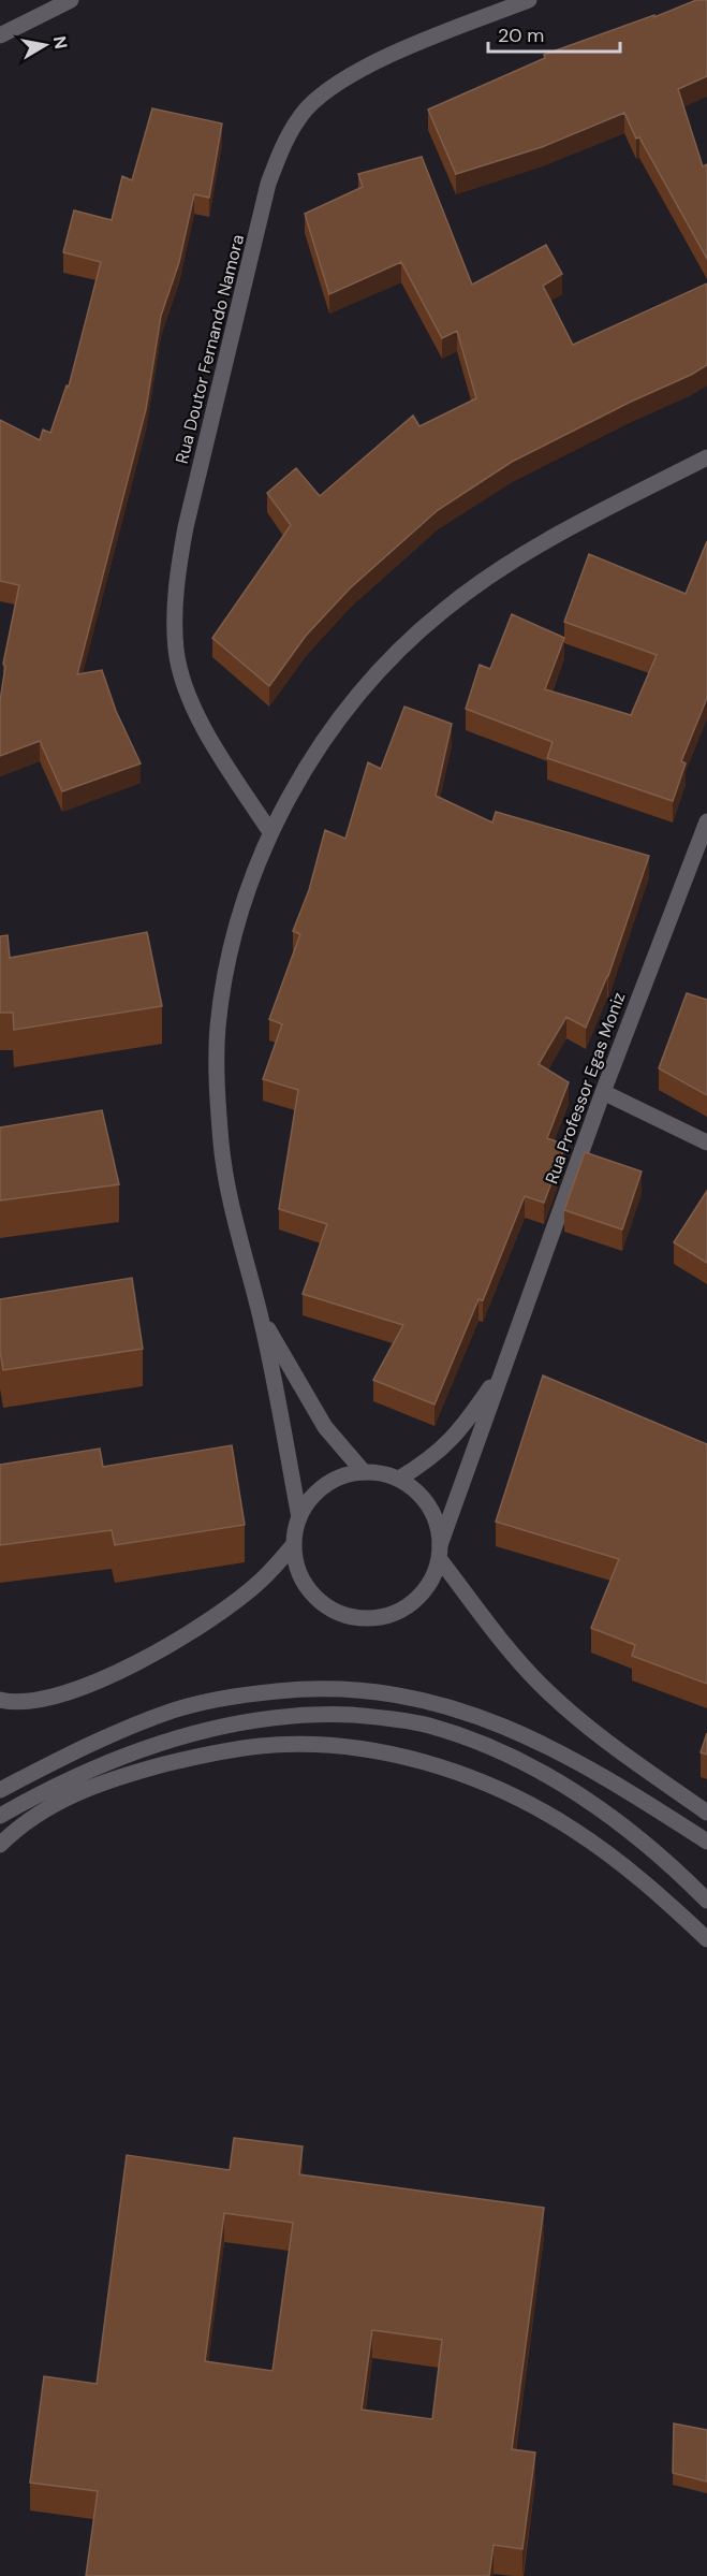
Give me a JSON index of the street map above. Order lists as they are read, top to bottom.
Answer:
{
  "streets": {
    "street": ["Rua Doutor Fernando Namora", "Rua Professor Egas Moniz"]
  },
  "scale_bar": "20 m",
  "north": "right"
}
